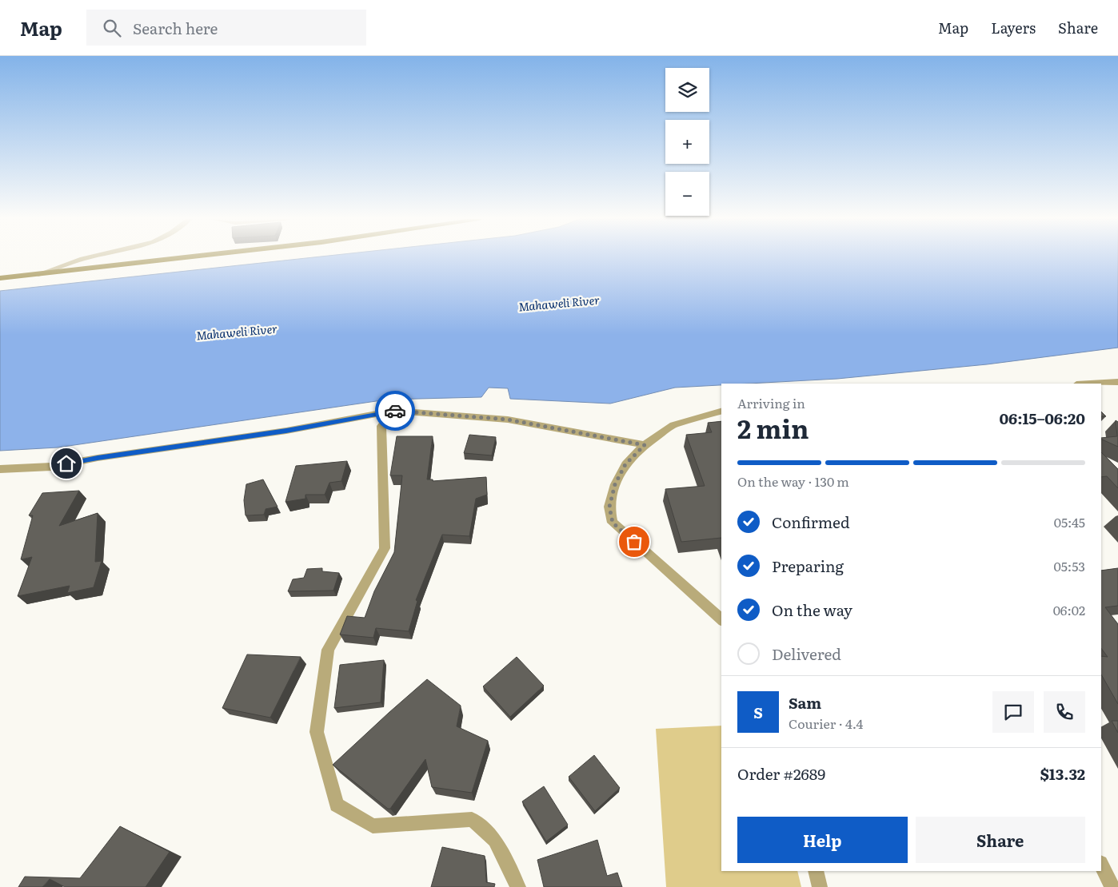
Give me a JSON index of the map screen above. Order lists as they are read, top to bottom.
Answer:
{
  "water": ["Mahaweli River"],
  "page": {
    "header": "Map",
    "search": "Search here",
    "nav": ["Map", "Layers", "Share"],
    "map_buttons": ["+", "−"],
    "heading": ["2 min", "Arriving in", "06:15–06:20"],
    "panel": [
      "Sam",
      "Courier · 4.4",
      "Order #2689",
      "$13.32"
    ],
    "bar": "On the way · 130 m",
    "list": [
      ["Confirmed", "05:45"],
      ["Preparing", "05:53"],
      ["On the way", "06:02"],
      "Delivered"
    ],
    "round": "S",
    "buttons": ["Help", "Share"]
  }
}
